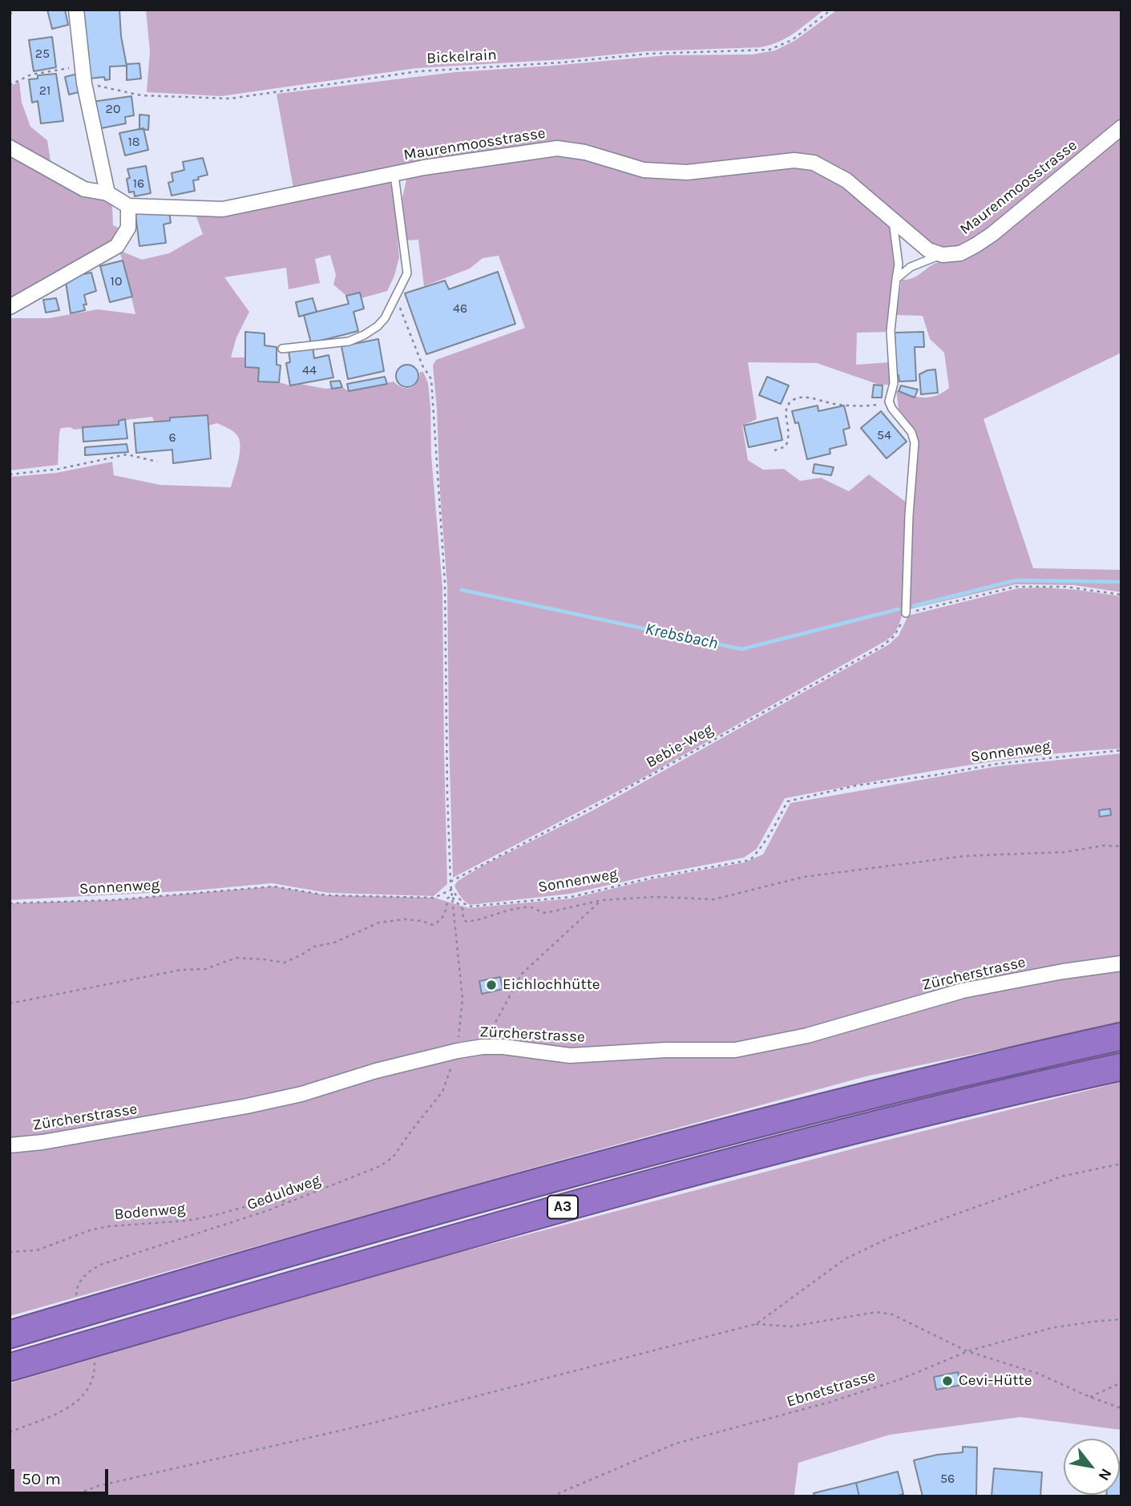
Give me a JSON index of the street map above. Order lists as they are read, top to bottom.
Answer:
{
  "streets": {
    "highway": ["A3"],
    "street": ["Maurenmoosstrasse", "Zürcherstrasse"],
    "path": [
      "Bickelrain",
      "Bebie-Weg",
      "Sonnenweg",
      "Geduldweg",
      "Bodenweg",
      "Ebnetstrasse"
    ]
  },
  "crossings": [
    ["Bebie-Weg", "Geduldweg"],
    ["Sonnenweg", "Geduldweg"],
    ["Zürcherstrasse", "Geduldweg"],
    ["Geduldweg", "Bodenweg"]
  ],
  "water": ["Krebsbach"],
  "places": ["Eichlochhütte", "Cevi-Hütte"],
  "house_numbers": [
    "25",
    "21",
    "20",
    "18",
    "16",
    "10",
    "46",
    "44",
    "54",
    "6",
    "56"
  ],
  "scale_bar": "50 m",
  "north": "bottom right"
}
